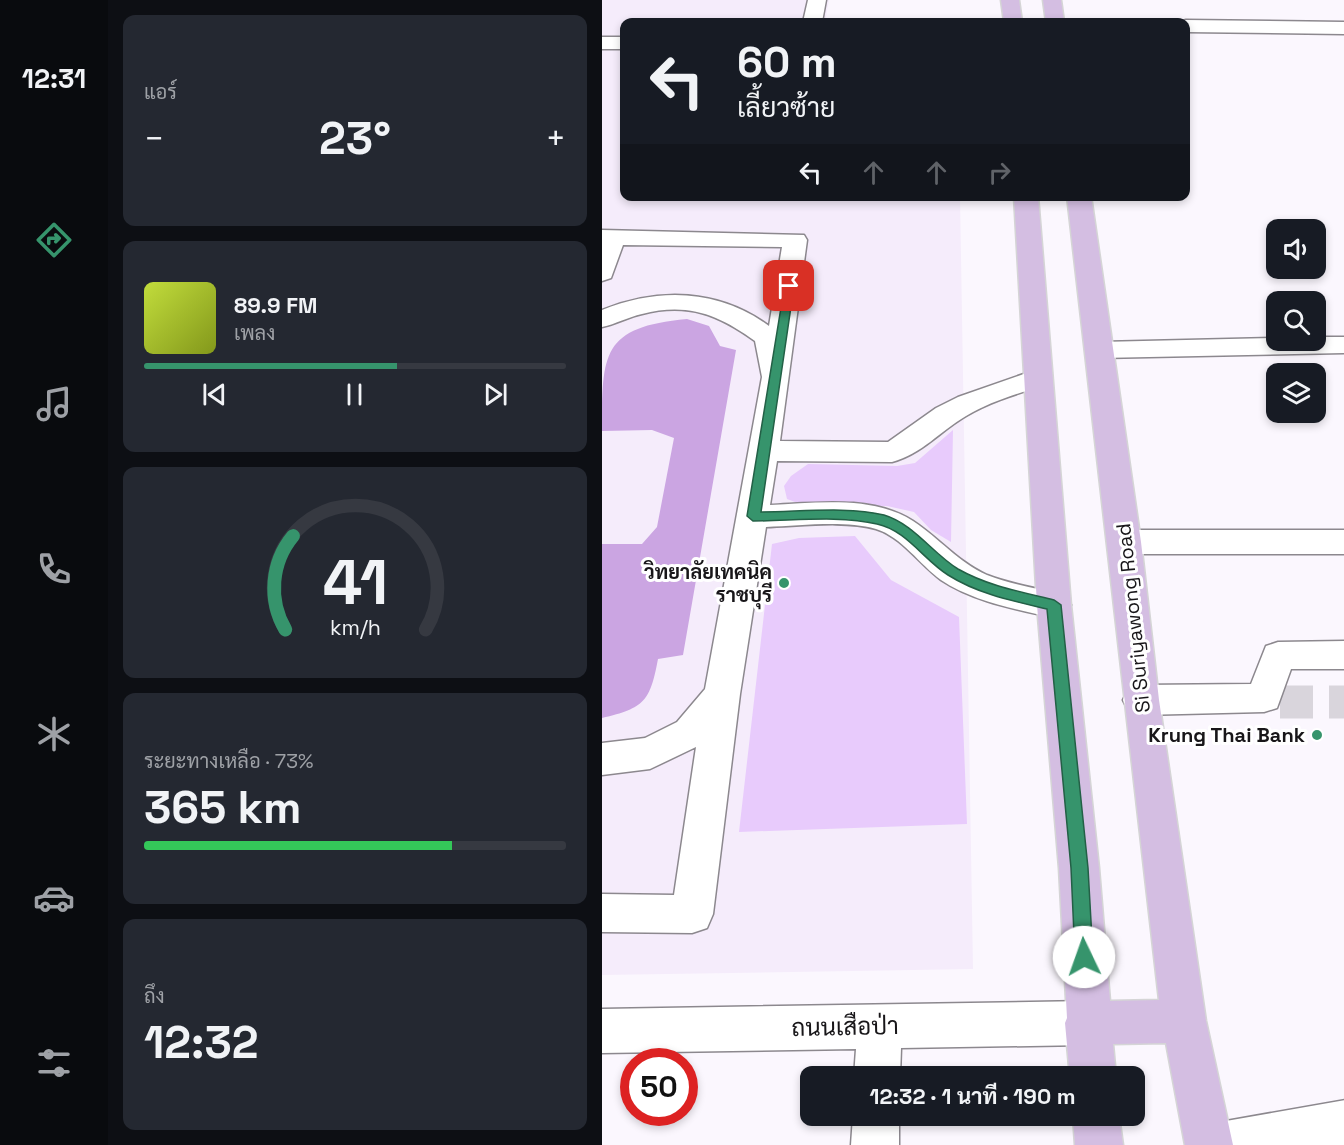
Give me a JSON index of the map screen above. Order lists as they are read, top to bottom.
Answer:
{
  "streets": {
    "main road": ["Si Suriyawong Road"],
    "street": ["ถนนเสือป่า"]
  },
  "places": ["วิทยาลัยเทคนิค ราชบุรี", "Krung Thai Bank"],
  "page": {
    "tabs": "12:31",
    "tile": [
      "แอร์",
      ["ระยะทางเหลือ · 73%", "365 km"],
      ["ถึง", "12:32"]
    ],
    "turn": ["60 m", "เลี้ยวซ้าย"],
    "heat": ["−", "23°", "+"],
    "song": ["89.9 FM", "เพลง"],
    "limit": "50",
    "trip": "12:32 · 1 นาที · 190 m",
    "gauge": ["41", "km/h"]
  }
}
